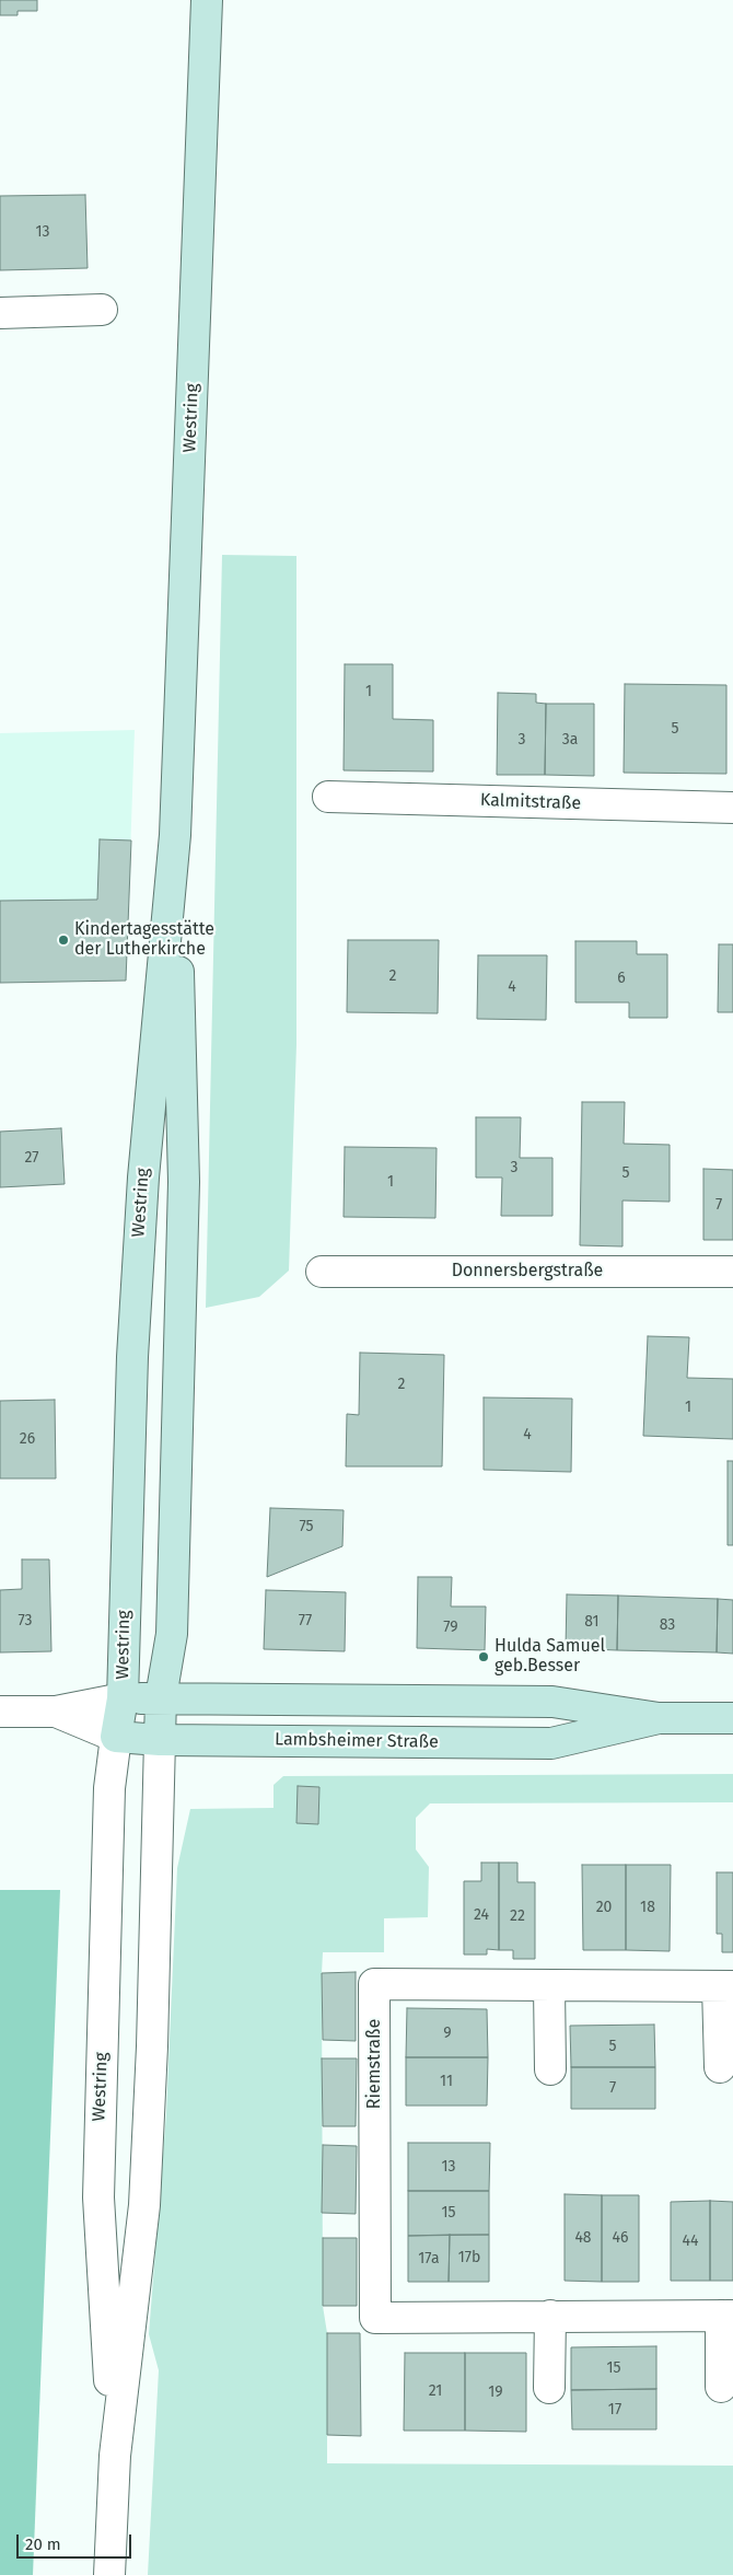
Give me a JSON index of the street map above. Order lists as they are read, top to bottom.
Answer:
{
  "streets": {
    "main road": ["Westring", "Lambsheimer Straße"],
    "street": ["Kalmitstraße", "Donnersbergstraße", "Riemstraße"]
  },
  "crossings": [
    ["Westring", "Lambsheimer Straße"]
  ],
  "places": ["Kindertagesstätte der Lutherkirche", "Hulda Samuel geb.Besser"],
  "house_numbers": [
    "13",
    "1",
    "5",
    "3",
    "3a",
    "2",
    "6",
    "4",
    "27",
    "3",
    "5",
    "1",
    "7",
    "2",
    "1",
    "4",
    "26",
    "75",
    "73",
    "77",
    "81",
    "83",
    "79",
    "20",
    "18",
    "24",
    "22",
    "9",
    "5",
    "11",
    "7",
    "13",
    "15",
    "48",
    "46",
    "44",
    "17b",
    "17a",
    "15",
    "21",
    "19",
    "17"
  ],
  "scale_bar": "20 m"
}
